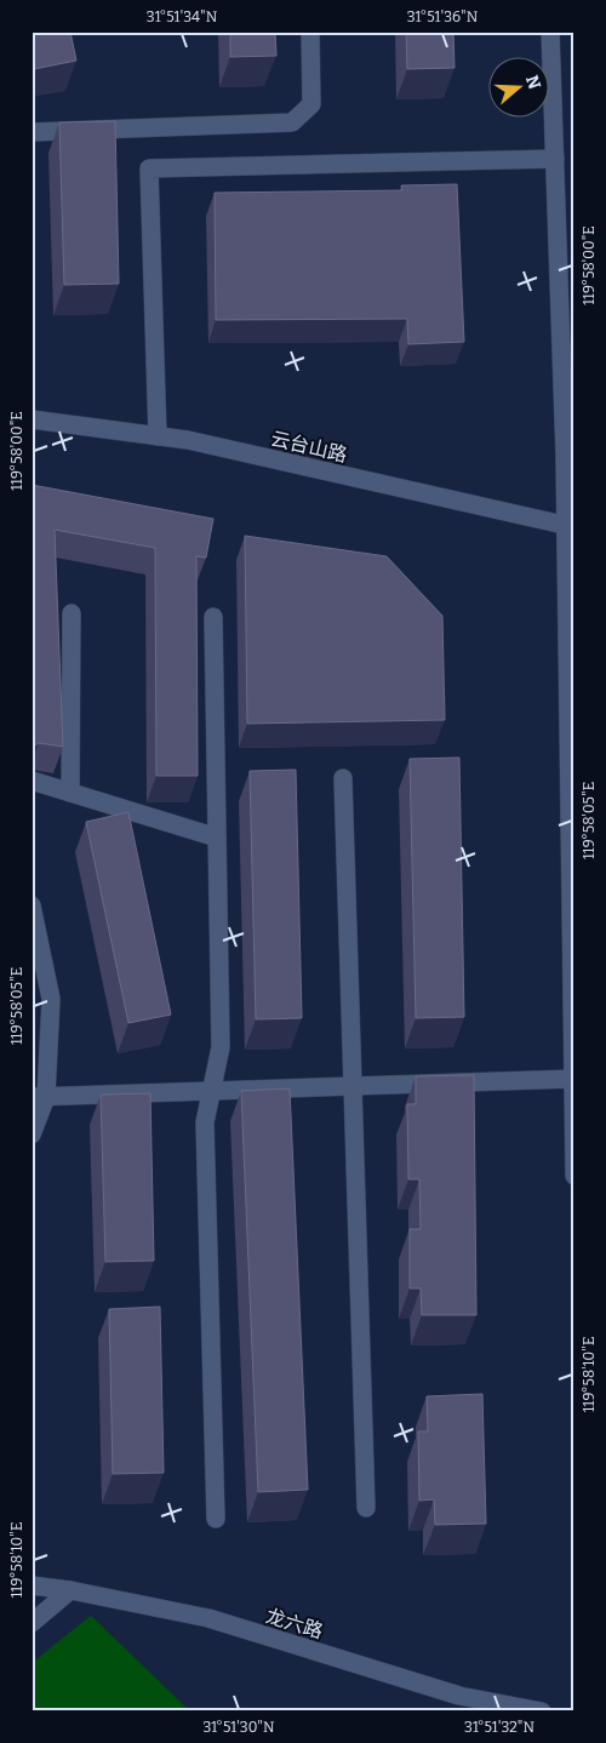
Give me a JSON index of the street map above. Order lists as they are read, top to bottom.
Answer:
{
  "streets": {
    "street": ["云台山路", "龙六路"]
  },
  "north": "right",
  "coordinates": [
    "31°51'34\"N",
    "31°51'36\"N",
    "119°58'00\"E",
    "119°58'05\"E",
    "119°58'10\"E",
    "31°51'30\"N",
    "31°51'32\"N"
  ]
}
